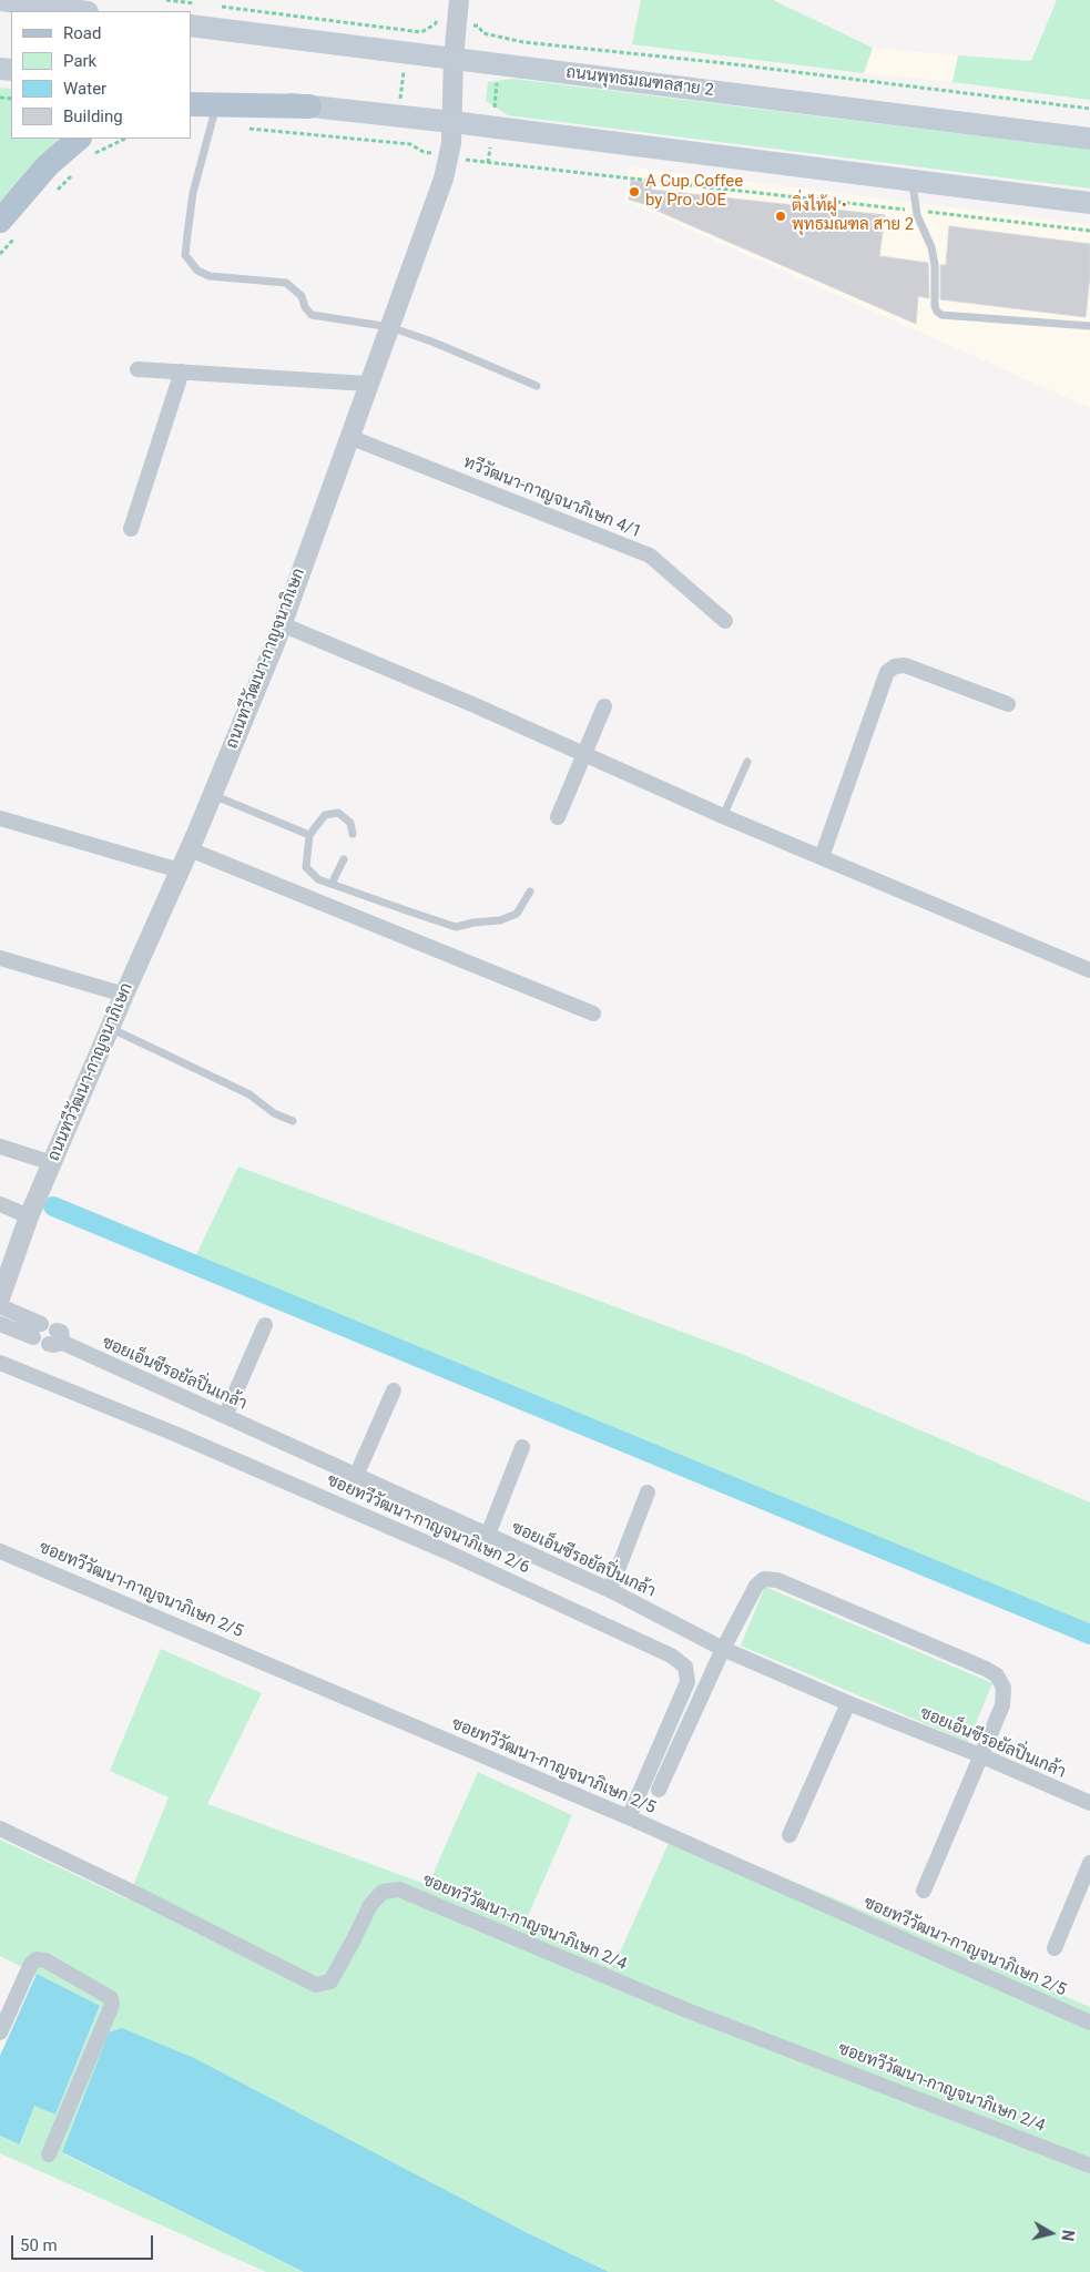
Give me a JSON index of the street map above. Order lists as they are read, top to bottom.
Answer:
{
  "streets": {
    "main road": ["ถนนพุทธมณฑลสาย 2"],
    "street": [
      "ทวีวัฒนา-กาญจนาภิเษก 4/1",
      "ถนนทวีวัฒนา-กาญจนาภิเษก",
      "ซอยเอ็นซีรอยัลปิ่นเกล้า",
      "ซอยทวีวัฒนา-กาญจนาภิเษก 2/6",
      "ซอยทวีวัฒนา-กาญจนาภิเษก 2/5",
      "ซอยทวีวัฒนา-กาญจนาภิเษก 2/4"
    ]
  },
  "crossings": [
    ["ถนนพุทธมณฑลสาย 2", "ถนนทวีวัฒนา-กาญจนาภิเษก"],
    ["ทวีวัฒนา-กาญจนาภิเษก 4/1", "ถนนทวีวัฒนา-กาญจนาภิเษก"],
    ["ซอยทวีวัฒนา-กาญจนาภิเษก 2/6", "ซอยทวีวัฒนา-กาญจนาภิเษก 2/5"]
  ],
  "places": ["A Cup Coffee by Pro JOE", "ติ่งไท้ฝู • พุทธมณฑล สาย 2"],
  "legend": [
    "Road",
    "Park",
    "Water",
    "Building"
  ],
  "scale_bar": "50 m",
  "north": "right"
}
